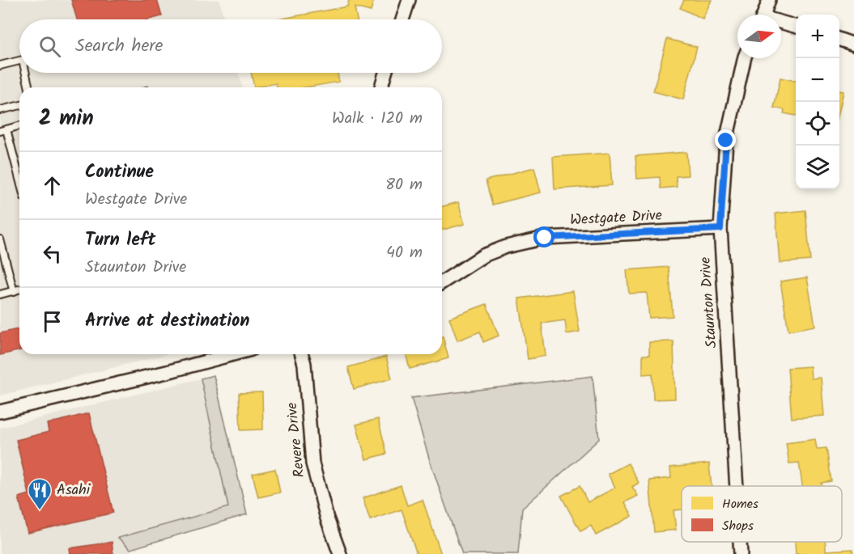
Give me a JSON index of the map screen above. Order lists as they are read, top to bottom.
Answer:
{
  "streets": {
    "street": ["Westgate Drive", "Staunton Drive", "Revere Drive"]
  },
  "crossings": [
    ["Westgate Drive", "Staunton Drive"]
  ],
  "places": {
    "restaurant": ["Asahi"]
  },
  "legend": ["Homes", "Shops"],
  "north": "right",
  "page": {
    "map_buttons": ["+", "−"],
    "search": "Search here",
    "heading": ["2 min", "Walk · 120 m"],
    "list": [
      ["Continue", "Westgate Drive", "80 m"],
      ["Turn left", "Staunton Drive", "40 m"],
      "Arrive at destination"
    ]
  }
}
